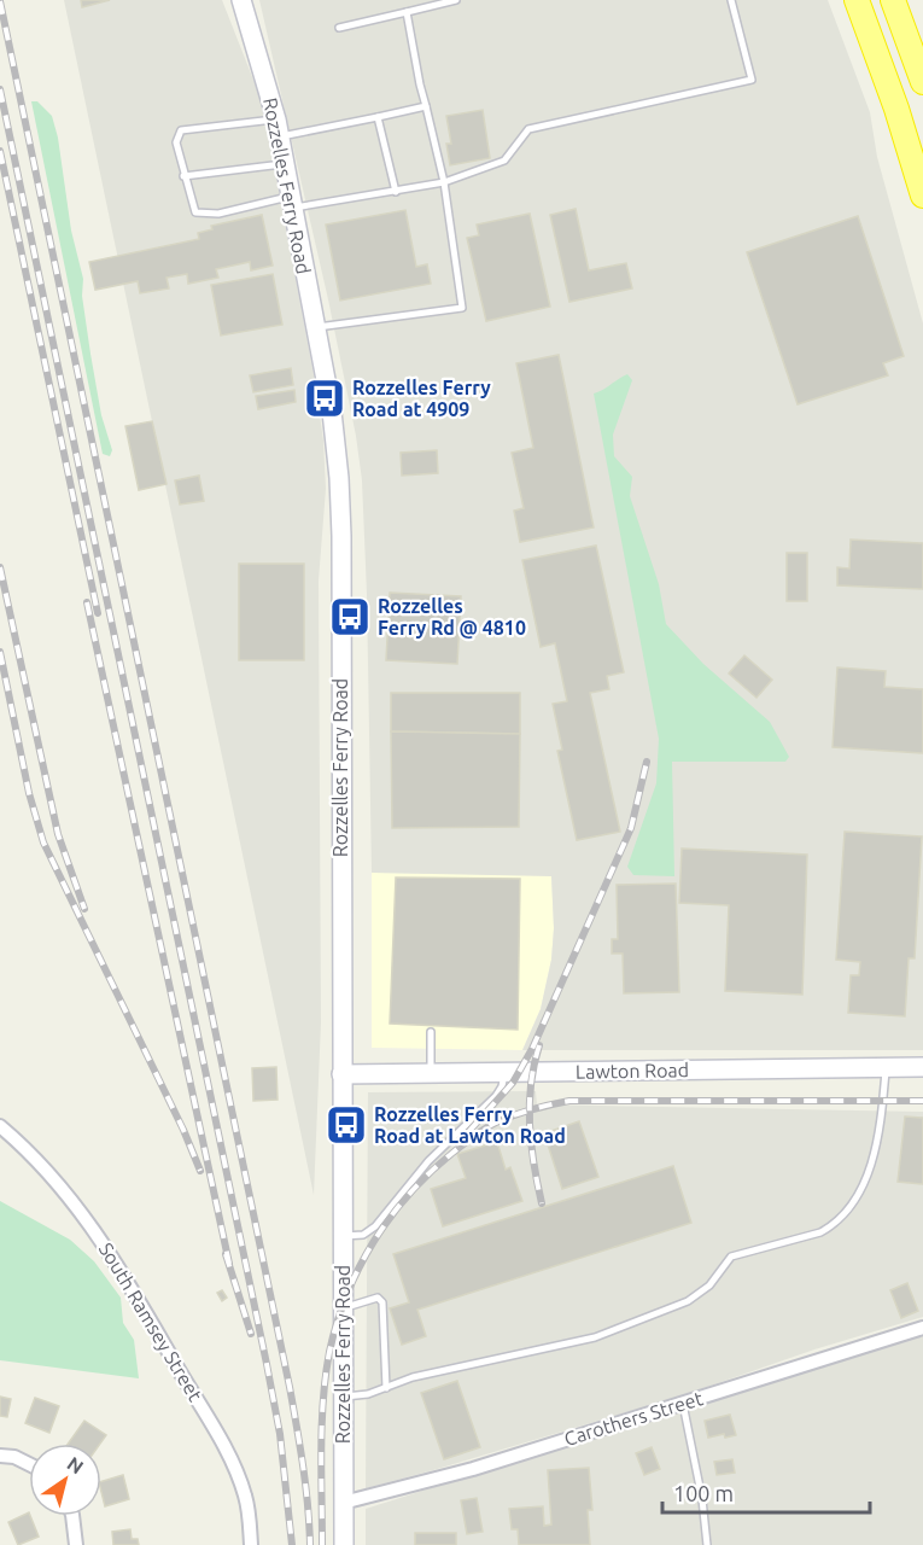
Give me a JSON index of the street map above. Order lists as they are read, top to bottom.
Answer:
{
  "streets": {
    "street": [
      "Rozzelles Ferry Road",
      "Lawton Road",
      "South Ramsey Street",
      "Carothers Street"
    ]
  },
  "crossings": [
    ["Rozzelles Ferry Road", "Lawton Road"],
    ["Rozzelles Ferry Road", "Carothers Street"]
  ],
  "places": {
    "bus stop": ["Rozzelles Ferry Road at 4909", "Rozzelles Ferry Rd @ 4810", "Rozzelles Ferry Road at Lawton Road"]
  },
  "scale_bar": "100 m",
  "north": "top right"
}
